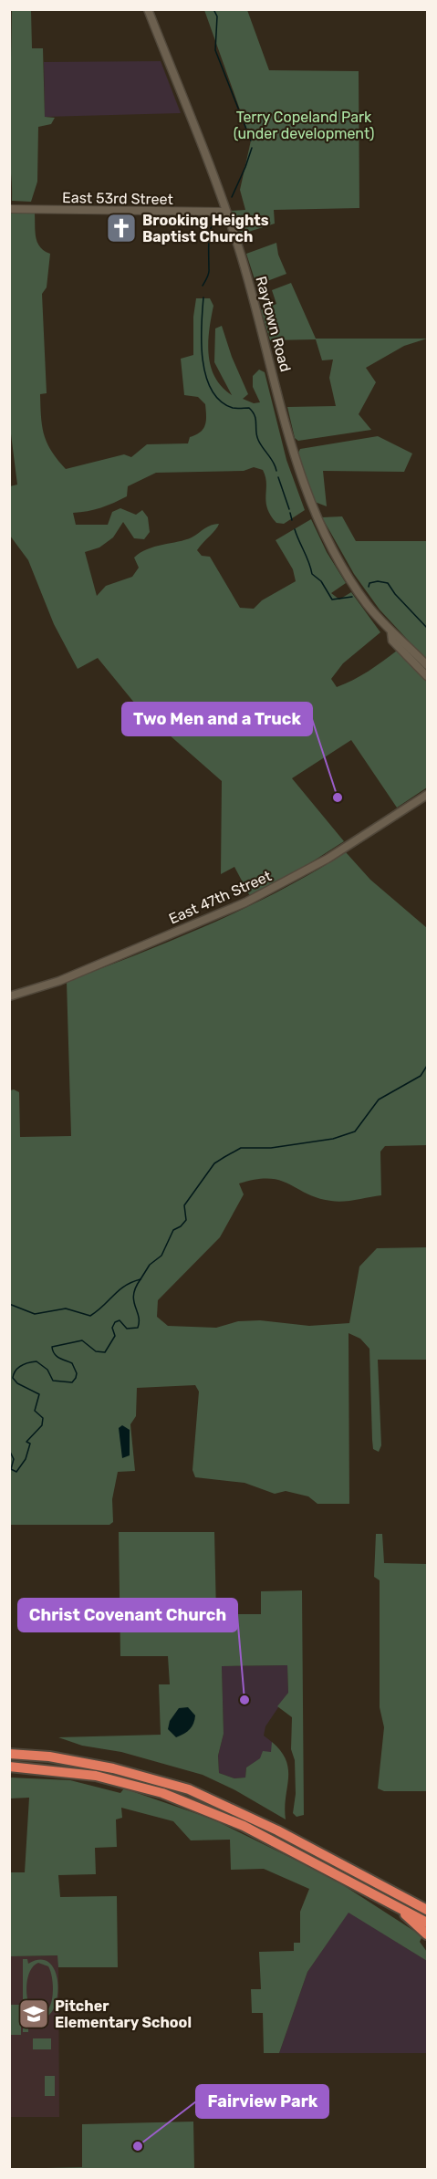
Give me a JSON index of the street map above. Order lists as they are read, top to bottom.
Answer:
{
  "streets": {
    "main road": ["Raytown Road", "East 47th Street"],
    "street": ["East 53rd Street"]
  },
  "crossings": [
    ["East 53rd Street", "Raytown Road"]
  ],
  "parks": ["Terry Copeland Park (under development)"],
  "places": {
    "church": ["Brooking Heights Baptist Church"],
    "other": ["Two Men and a Truck", "Christ Covenant Church", "Fairview Park"],
    "school or university": ["Pitcher Elementary School"]
  }
}
